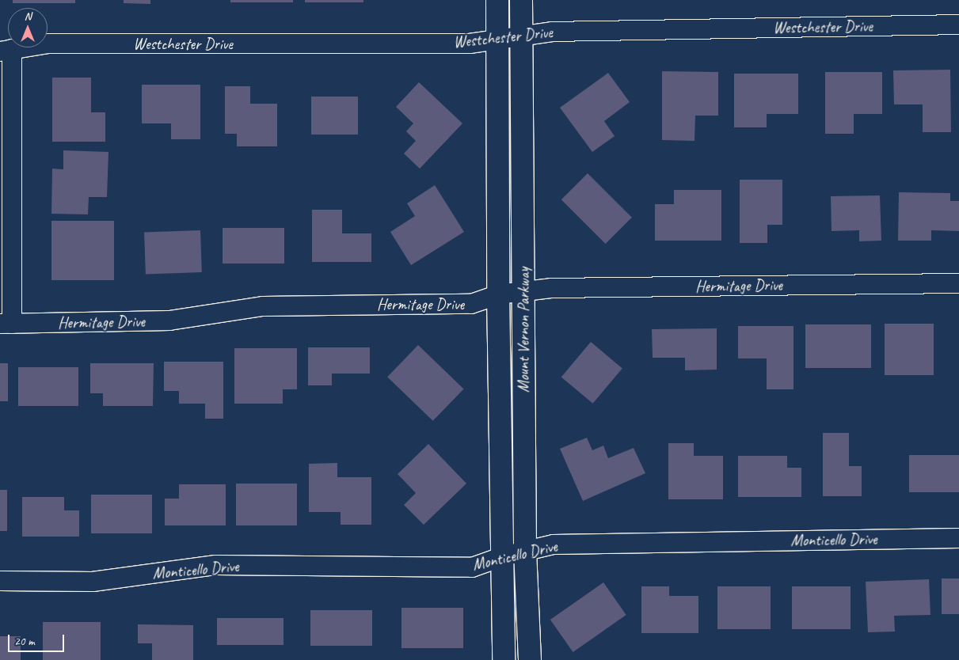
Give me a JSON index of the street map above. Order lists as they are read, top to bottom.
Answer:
{
  "streets": {
    "street": [
      "Westchester Drive",
      "Hermitage Drive",
      "Mount Vernon Parkway",
      "Monticello Drive"
    ]
  },
  "crossings": [
    ["Westchester Drive", "Mount Vernon Parkway"],
    ["Hermitage Drive", "Mount Vernon Parkway"],
    ["Mount Vernon Parkway", "Monticello Drive"]
  ],
  "scale_bar": "20 m",
  "north": "top"
}
